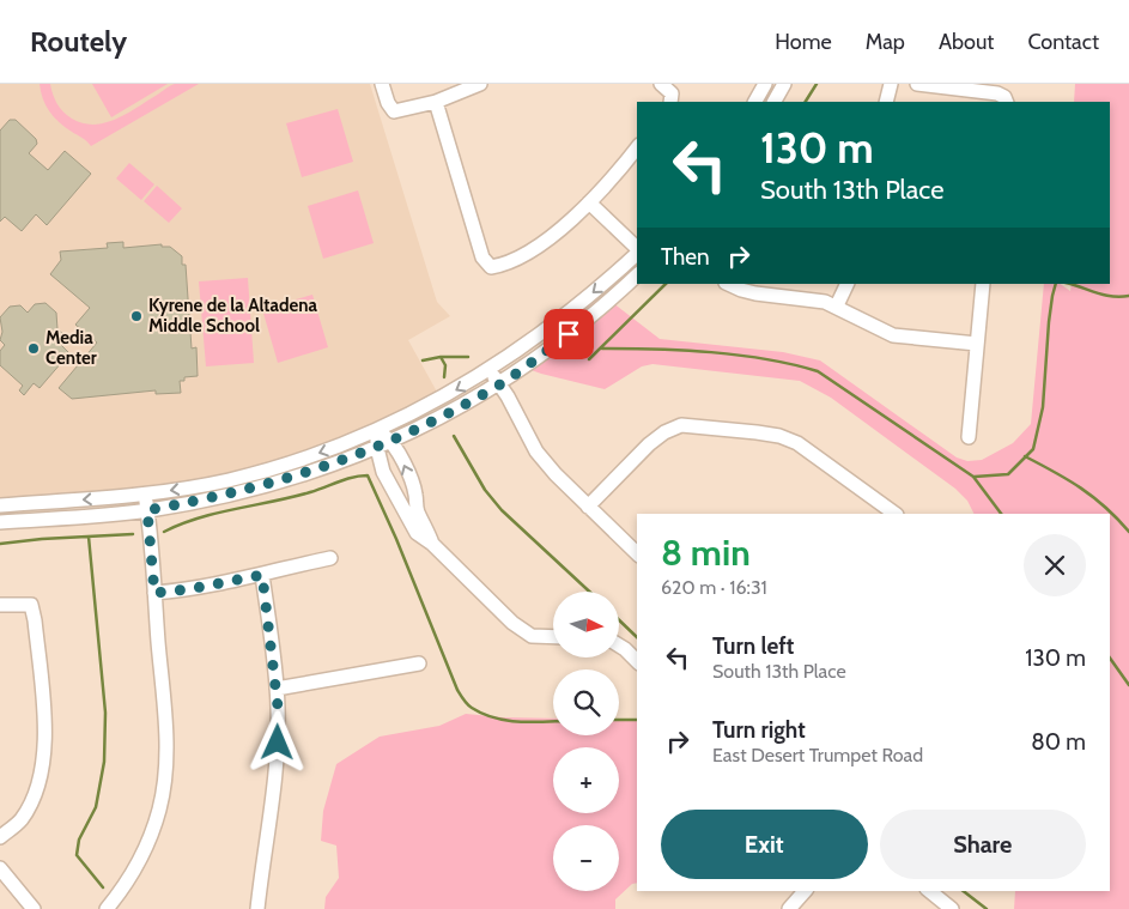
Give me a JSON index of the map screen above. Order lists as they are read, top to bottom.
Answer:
{
  "places": ["Kyrene de la Altadena Middle School", "Media Center"],
  "north": "right",
  "page": {
    "header": "Routely",
    "nav": [
      "Home",
      "Map",
      "About",
      "Contact"
    ],
    "turn": ["130 m", "South 13th Place"],
    "then": "Then",
    "heading": ["8 min", "620 m · 16:31"],
    "map_buttons": ["+", "−"],
    "list": [
      {
        "name": "Turn left",
        "note": "South 13th Place",
        "value": "130 m"
      },
      {
        "name": "Turn right",
        "note": "East Desert Trumpet Road",
        "value": "80 m"
      }
    ],
    "buttons": ["Exit", "Share"]
  }
}
